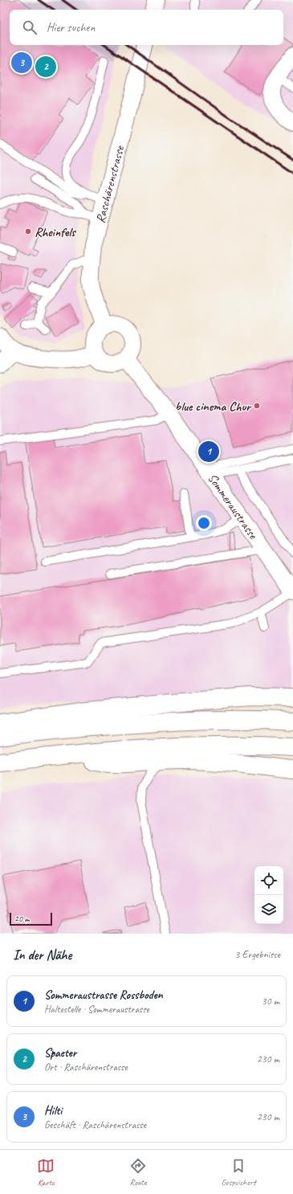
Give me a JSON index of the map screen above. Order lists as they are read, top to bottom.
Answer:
{
  "streets": {
    "street": ["Raschärenstrasse", "Sommeraustrasse"]
  },
  "crossings": [
    ["Raschärenstrasse", "Sommeraustrasse"]
  ],
  "places": ["Rheinfels", "blue cinema Chur"],
  "scale_bar": "20 m",
  "page": {
    "search": "Hier suchen",
    "pins": ["3", "2", "1"],
    "scale": "20 m",
    "heading": ["In der Nähe", "3 Ergebnisse"],
    "list": [
      {
        "mark": "1",
        "name": "Sommeraustrasse Rossboden",
        "note": "Haltestelle · Sommeraustrasse",
        "value": "30 m"
      },
      {
        "mark": "2",
        "name": "Spaeter",
        "note": "Ort · Raschärenstrasse",
        "value": "230 m"
      },
      {
        "mark": "3",
        "name": "Hilti",
        "note": "Geschäft · Raschärenstrasse",
        "value": "230 m"
      }
    ],
    "nav": ["Karte", "Route", "Gespeichert"]
  }
}
